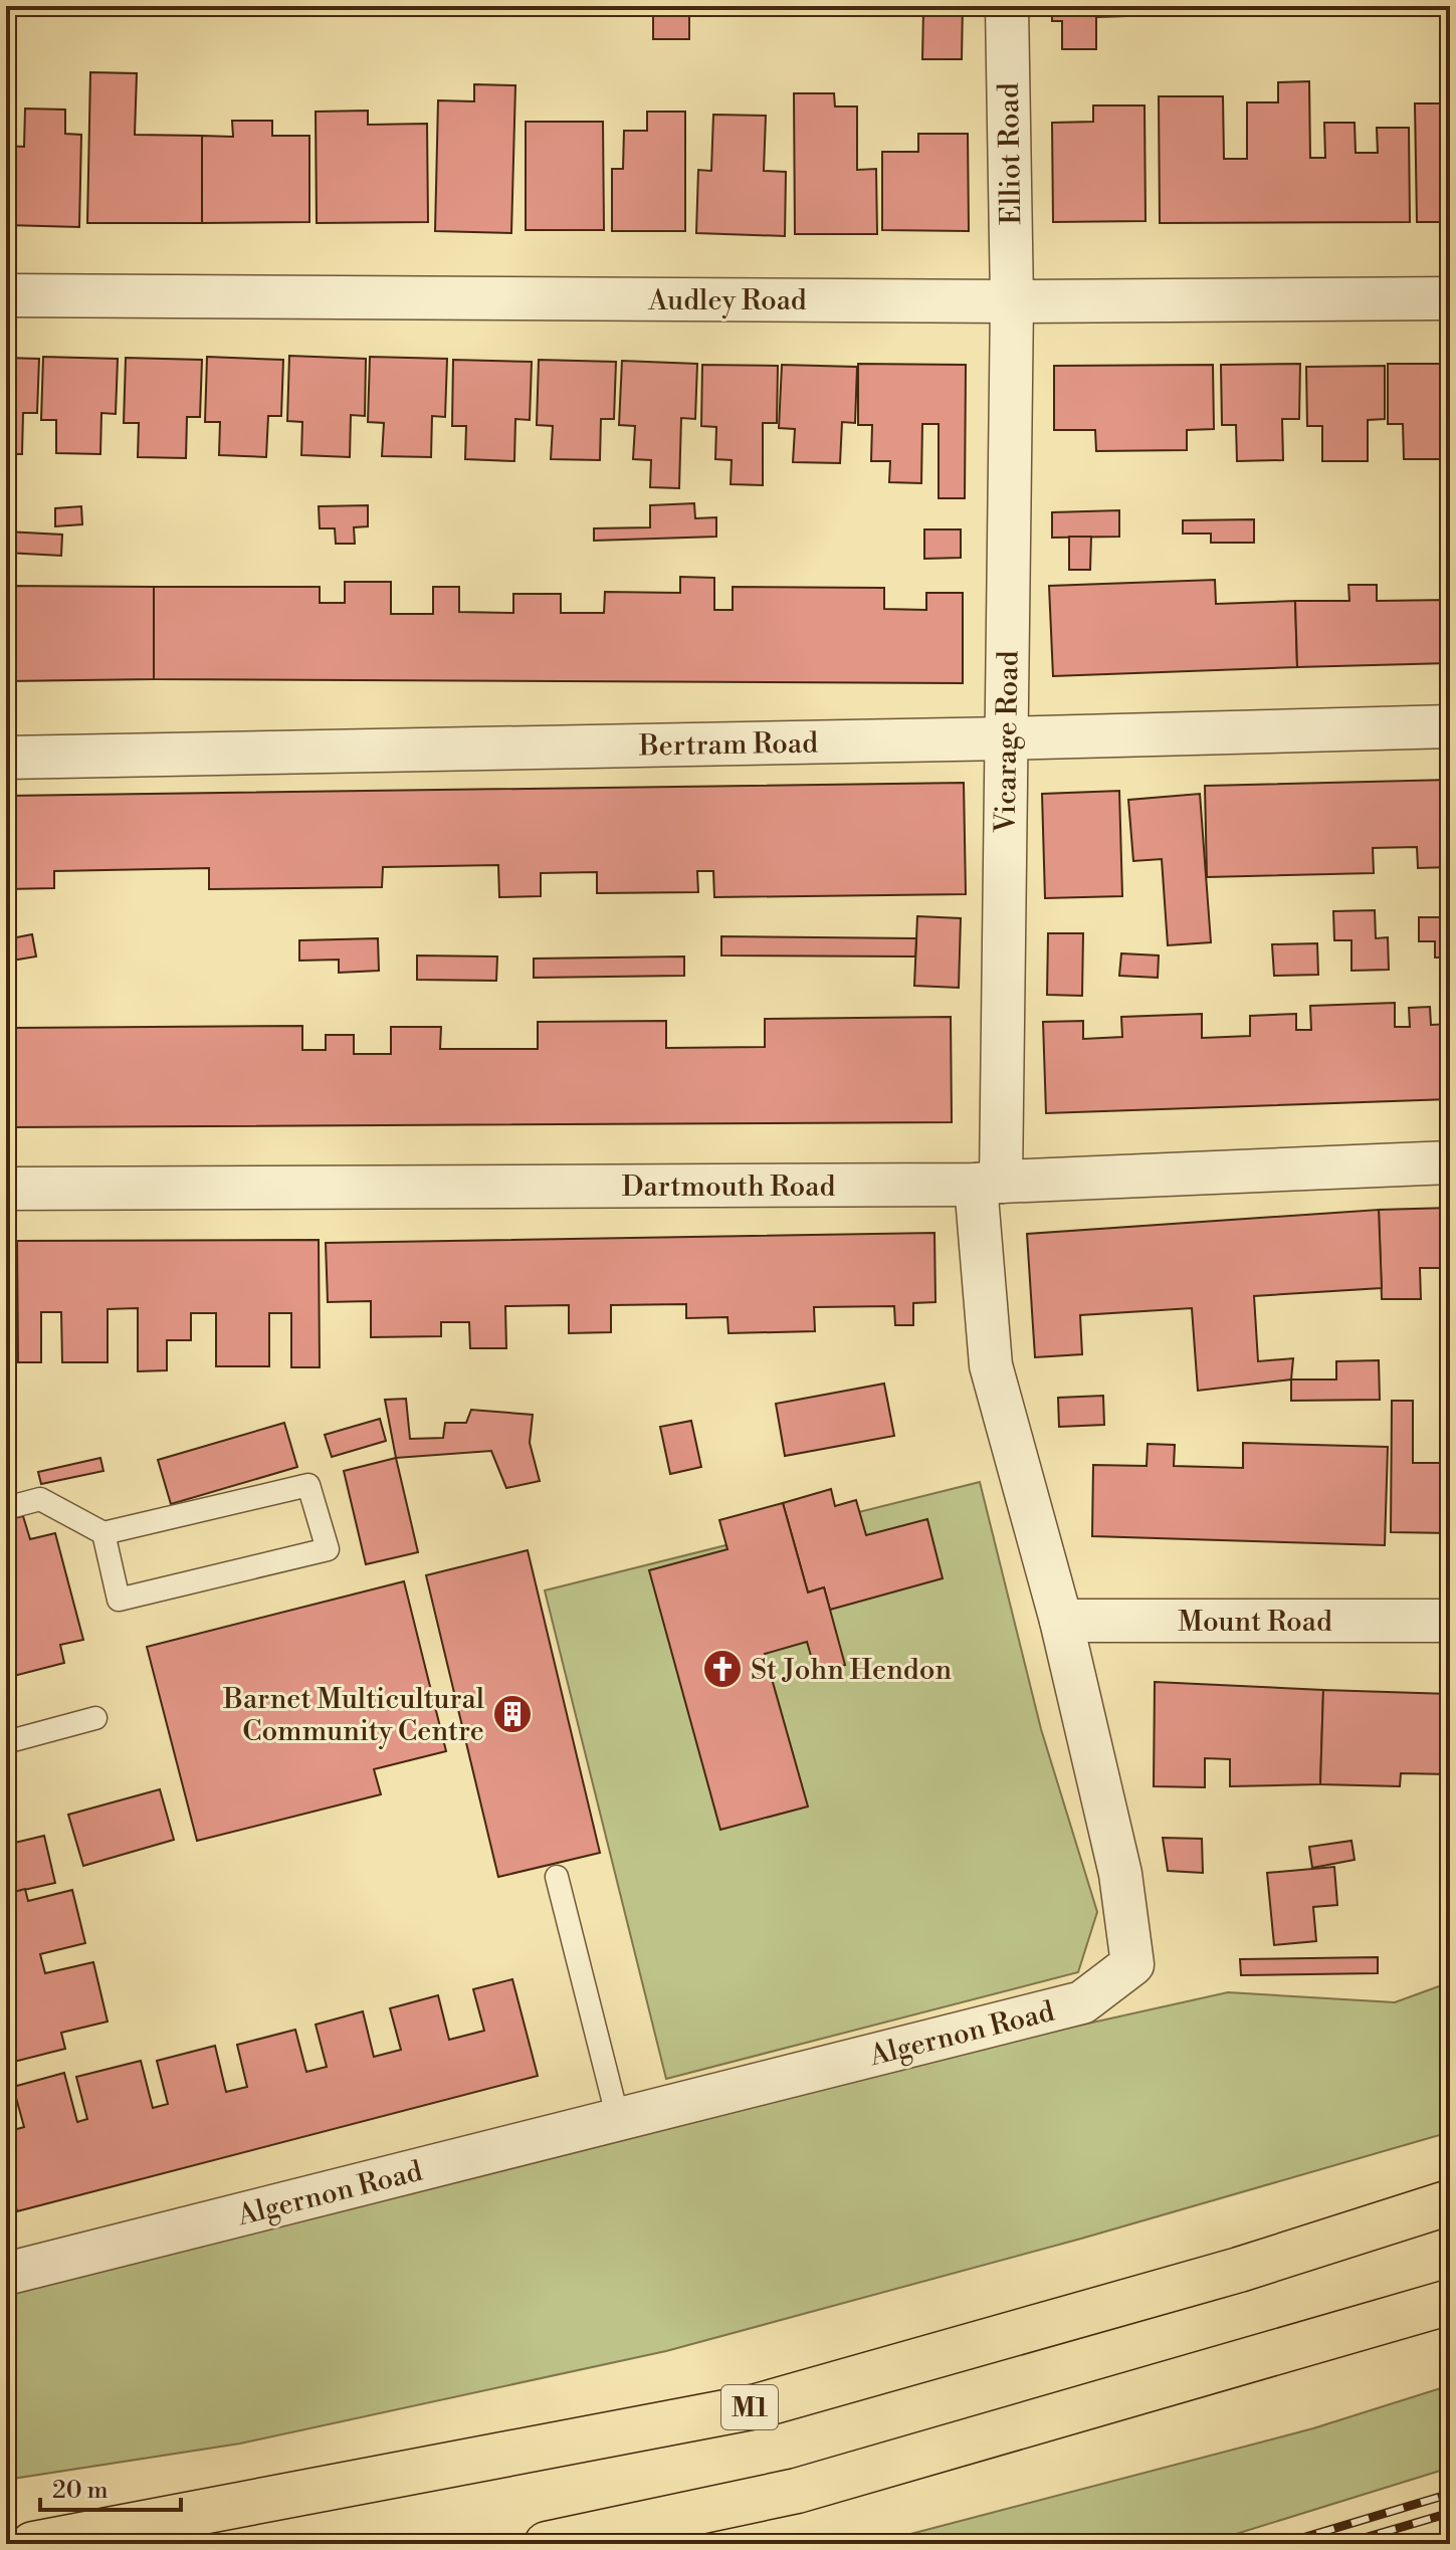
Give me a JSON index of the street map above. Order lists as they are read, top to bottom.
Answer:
{
  "streets": {
    "highway": ["M1"],
    "street": [
      "Elliot Road",
      "Audley Road",
      "Vicarage Road",
      "Bertram Road",
      "Dartmouth Road",
      "Mount Road",
      "Algernon Road"
    ]
  },
  "crossings": [
    ["Elliot Road", "Audley Road"],
    ["Elliot Road", "Vicarage Road"],
    ["Audley Road", "Vicarage Road"],
    ["Vicarage Road", "Bertram Road"],
    ["Vicarage Road", "Dartmouth Road"],
    ["Vicarage Road", "Algernon Road"],
    ["Dartmouth Road", "Algernon Road"],
    ["Mount Road", "Algernon Road"]
  ],
  "places": {
    "church": ["St John Hendon"],
    "building": ["Barnet Multicultural Community Centre"]
  },
  "scale_bar": "20 m"
}
